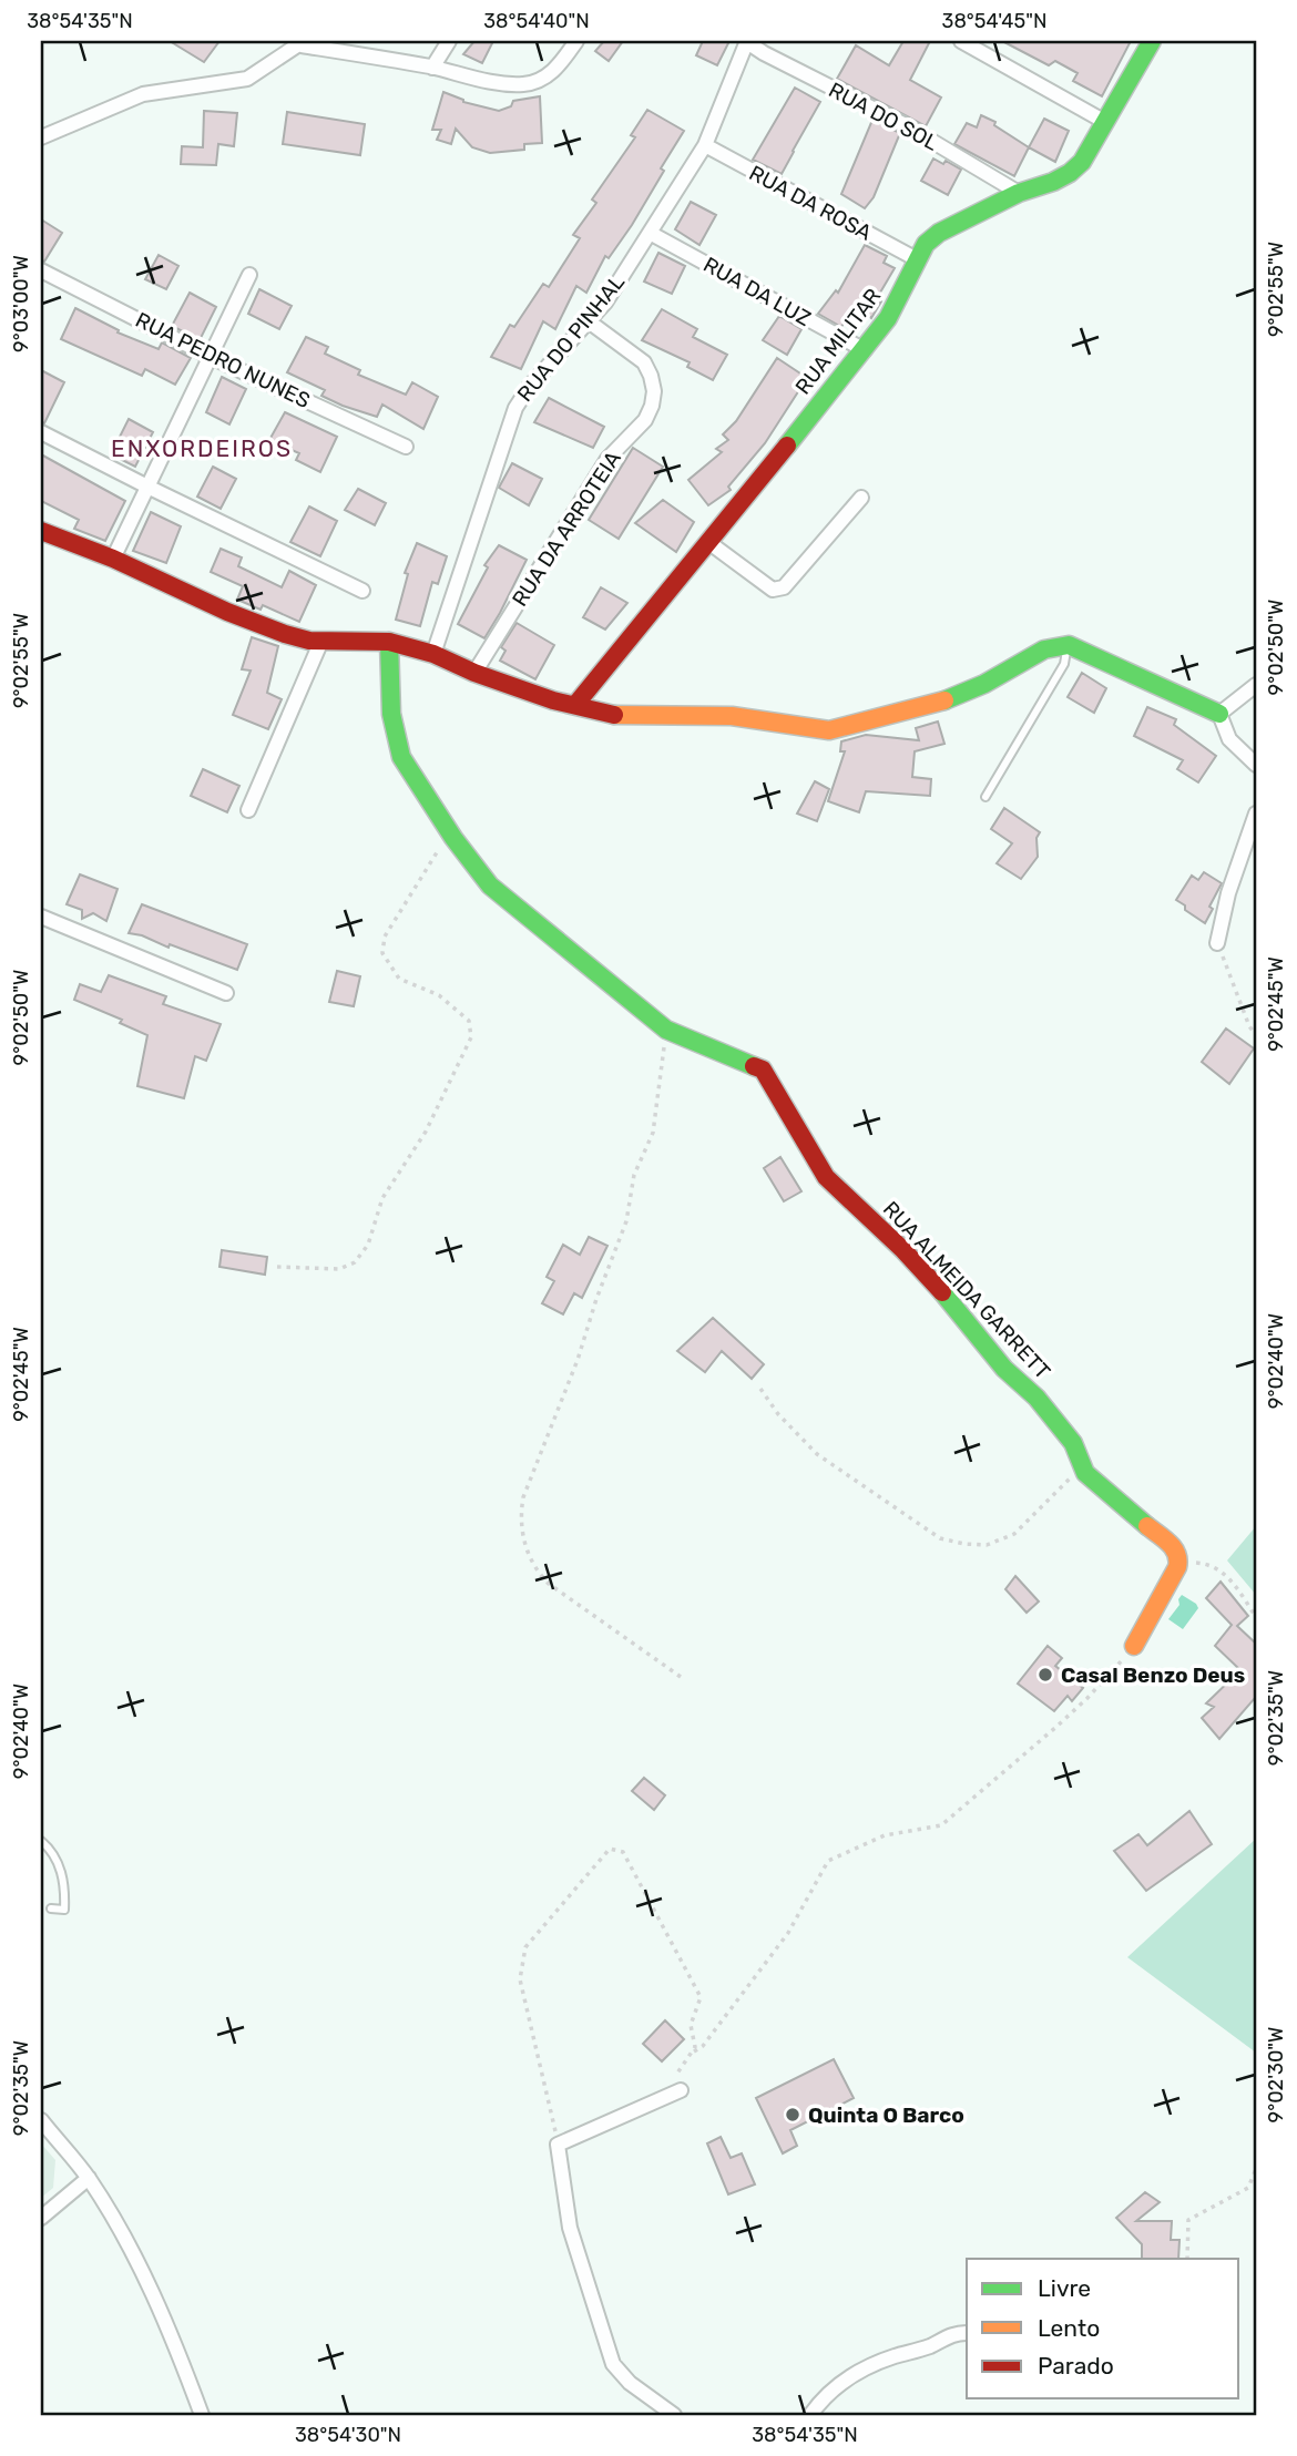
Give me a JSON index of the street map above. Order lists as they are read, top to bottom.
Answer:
{
  "streets": {
    "street": [
      "RUA DO SOL",
      "RUA DA ROSA",
      "RUA DA LUZ",
      "RUA DO PINHAL",
      "RUA MILITAR",
      "RUA PEDRO NUNES",
      "RUA DA ARROTEIA",
      "RUA ALMEIDA GARRETT"
    ]
  },
  "crossings": [
    ["RUA DO SOL", "RUA DO PINHAL"],
    ["RUA DO SOL", "RUA MILITAR"],
    ["RUA DA ROSA", "RUA DO PINHAL"],
    ["RUA DA ROSA", "RUA MILITAR"],
    ["RUA DA LUZ", "RUA DO PINHAL"],
    ["RUA DA LUZ", "RUA MILITAR"],
    ["RUA DO PINHAL", "RUA DA ARROTEIA"]
  ],
  "districts": ["ENXORDEIROS"],
  "places": ["Casal Benzo Deus", "Quinta O Barco"],
  "legend": ["Livre", "Lento", "Parado"],
  "coordinates": [
    "38°54'35\"N",
    "38°54'40\"N",
    "38°54'45\"N",
    "9°02'55\"W",
    "9°03'00\"W",
    "9°02'50\"W",
    "9°02'45\"W",
    "9°02'40\"W",
    "9°02'35\"W",
    "9°02'30\"W",
    "38°54'30\"N"
  ]
}
